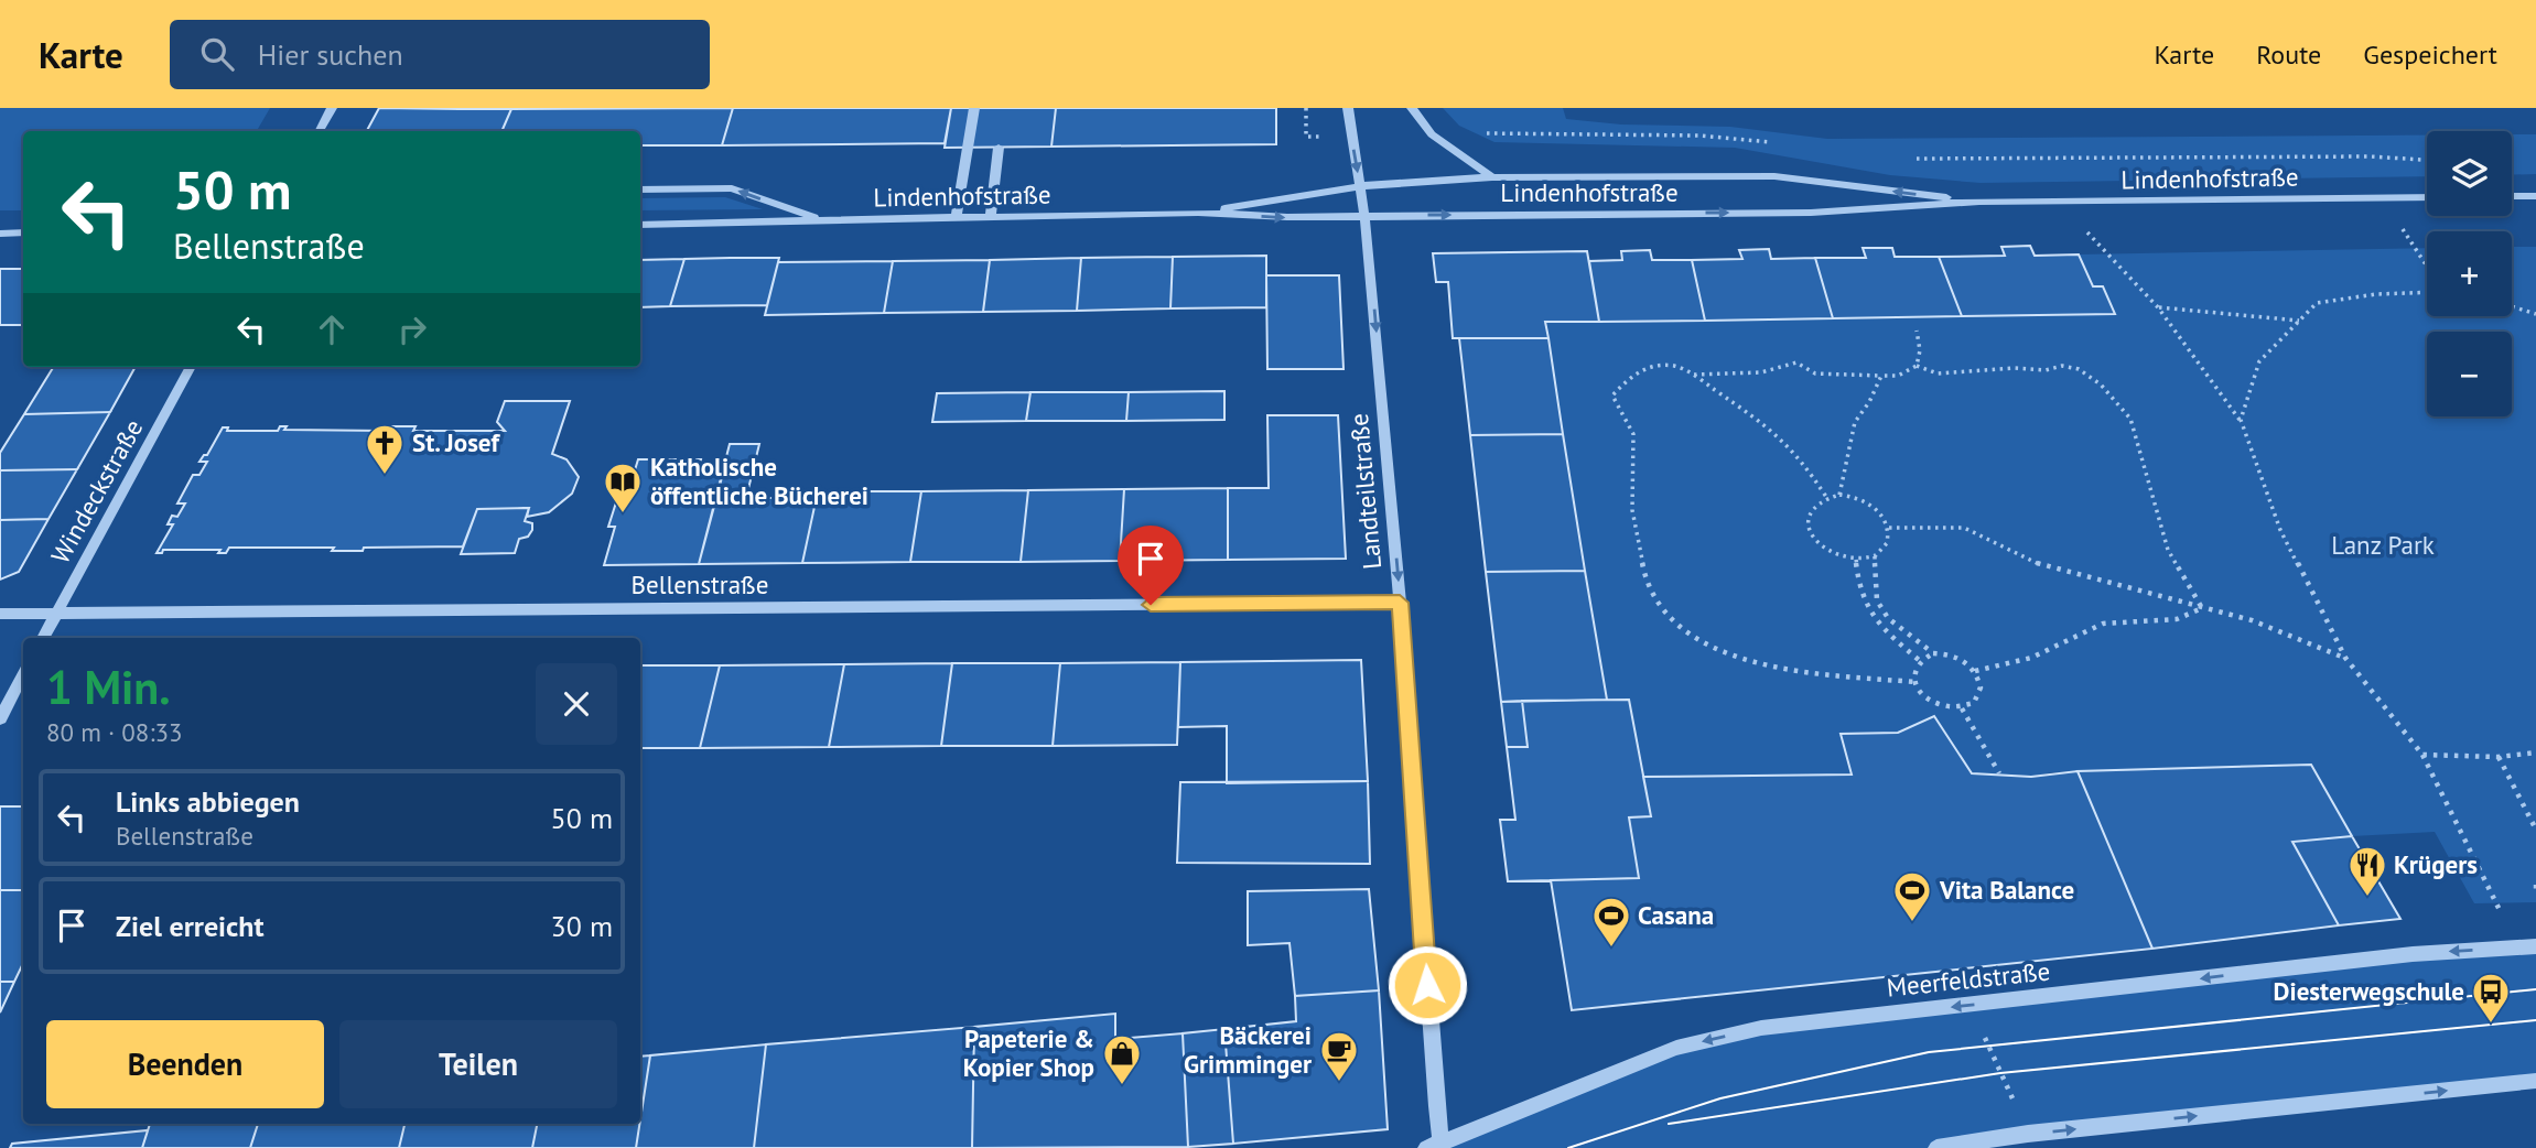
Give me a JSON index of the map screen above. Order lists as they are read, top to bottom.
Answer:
{
  "streets": {
    "street": [
      "Lindenhofstraße",
      "Windeckstraße",
      "Landteilstraße",
      "Bellenstraße",
      "Meerfeldstraße"
    ]
  },
  "crossings": [
    ["Lindenhofstraße", "Landteilstraße"],
    ["Windeckstraße", "Bellenstraße"],
    ["Landteilstraße", "Bellenstraße"],
    ["Landteilstraße", "Meerfeldstraße"]
  ],
  "one_way": ["Landteilstraße", "Meerfeldstraße"],
  "parks": ["Lanz Park"],
  "places": {
    "church": ["St. Josef"],
    "library": ["Katholische öffentliche Bücherei"],
    "restaurant": ["Krügers"],
    "sports": ["Vita Balance", "Casana"],
    "bus stop": ["Diesterwegschule"],
    "cafe": ["Bäckerei Grimminger"],
    "shop": ["Papeterie & Kopier Shop"]
  },
  "page": {
    "header": "Karte",
    "search": "Hier suchen",
    "nav": ["Karte", "Route", "Gespeichert"],
    "map_buttons": ["+", "−"],
    "turn": ["50 m", "Bellenstraße"],
    "heading": ["1 Min.", "80 m · 08:33"],
    "list": [
      {
        "name": "Links abbiegen",
        "note": "Bellenstraße",
        "value": "50 m"
      },
      {
        "name": "Ziel erreicht",
        "value": "30 m"
      }
    ],
    "buttons": ["Beenden", "Teilen"]
  }
}
